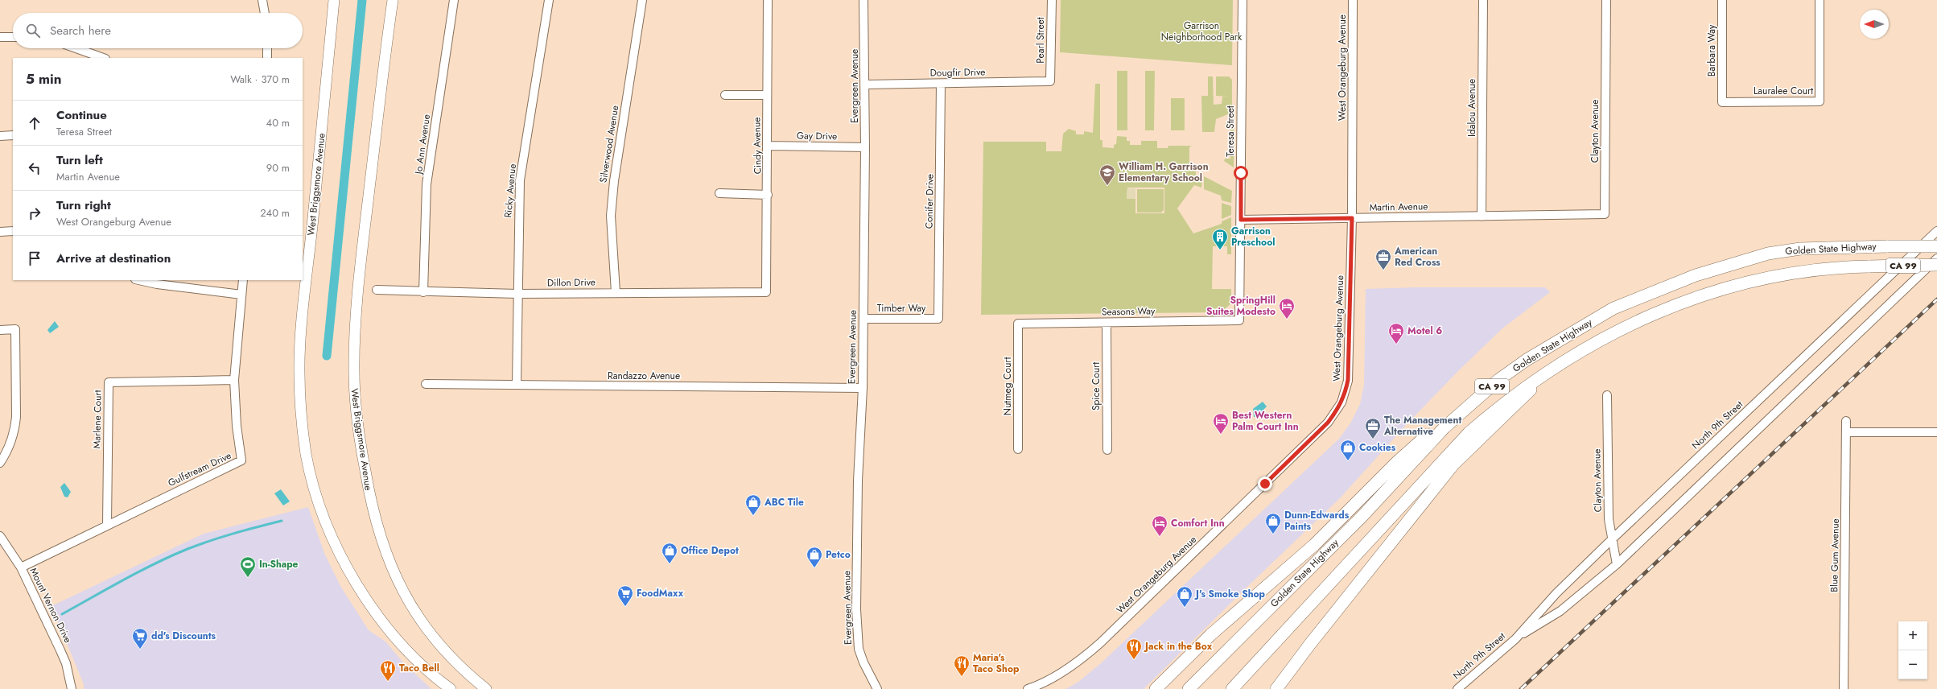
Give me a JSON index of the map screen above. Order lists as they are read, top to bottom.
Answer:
{
  "streets": {
    "highway": ["Golden State Highway", "CA 99"],
    "main road": ["West Briggsmore Avenue"],
    "street": [
      "Pearl Street",
      "Barbara Way",
      "West Orangeburg Avenue",
      "Dougfir Drive",
      "Evergreen Avenue",
      "Lauralee Court",
      "Idalou Avenue",
      "Teresa Street",
      "Clayton Avenue",
      "Gay Drive",
      "Jo Ann Avenue",
      "Silverwood Avenue",
      "Cindy Avenue",
      "Ricky Avenue",
      "Conifer Drive",
      "Martin Avenue",
      "Dillon Drive",
      "Timber Way",
      "Seasons Way",
      "Randazzo Avenue",
      "Nutmeg Court",
      "Spice Court",
      "Marlene Court",
      "North 9th Street",
      "Gulfstream Drive",
      "Blue Gum Avenue",
      "Mount Vernon Drive"
    ]
  },
  "crossings": [
    ["Pearl Street", "Dougfir Drive"],
    ["Barbara Way", "Lauralee Court"],
    ["West Orangeburg Avenue", "Martin Avenue"],
    ["Dougfir Drive", "Evergreen Avenue"],
    ["Dougfir Drive", "Conifer Drive"],
    ["Evergreen Avenue", "Gay Drive"],
    ["Evergreen Avenue", "Timber Way"],
    ["Evergreen Avenue", "Randazzo Avenue"],
    ["Idalou Avenue", "Martin Avenue"],
    ["Teresa Street", "Martin Avenue"],
    ["Teresa Street", "Seasons Way"],
    ["Clayton Avenue", "Martin Avenue"],
    ["Clayton Avenue", "North 9th Street"],
    ["Gay Drive", "Cindy Avenue"],
    ["Jo Ann Avenue", "Dillon Drive"],
    ["Silverwood Avenue", "Dillon Drive"],
    ["Cindy Avenue", "Dillon Drive"],
    ["Ricky Avenue", "Dillon Drive"],
    ["Ricky Avenue", "Randazzo Avenue"],
    ["Conifer Drive", "Timber Way"],
    ["Seasons Way", "Nutmeg Court"],
    ["Seasons Way", "Spice Court"],
    ["Marlene Court", "Gulfstream Drive"],
    ["Gulfstream Drive", "Mount Vernon Drive"]
  ],
  "parks": ["Garrison Neighborhood Park"],
  "places": {
    "school or university": ["William H. Garrison Elementary School"],
    "building": ["Garrison Preschool"],
    "office": ["American Red Cross", "The Management Alternative"],
    "hotel": [
      "SpringHill Suites Modesto",
      "Motel 6",
      "Best Western Palm Court Inn",
      "Comfort Inn"
    ],
    "shop": [
      "Cookies",
      "ABC Tile",
      "Dunn-Edwards Paints",
      "Office Depot",
      "Petco",
      "J's Smoke Shop"
    ],
    "sports": ["In-Shape"],
    "supermarket": ["FoodMaxx", "dd's Discounts"],
    "restaurant": ["Jack in the Box", "Maria's Taco Shop", "Taco Bell"]
  },
  "north": "left",
  "page": {
    "search": "Search here",
    "heading": ["5 min", "Walk · 370 m"],
    "list": [
      ["Continue", "Teresa Street", "40 m"],
      ["Turn left", "Martin Avenue", "90 m"],
      ["Turn right", "West Orangeburg Avenue", "240 m"],
      "Arrive at destination"
    ],
    "map_buttons": ["+", "−"]
  }
}
